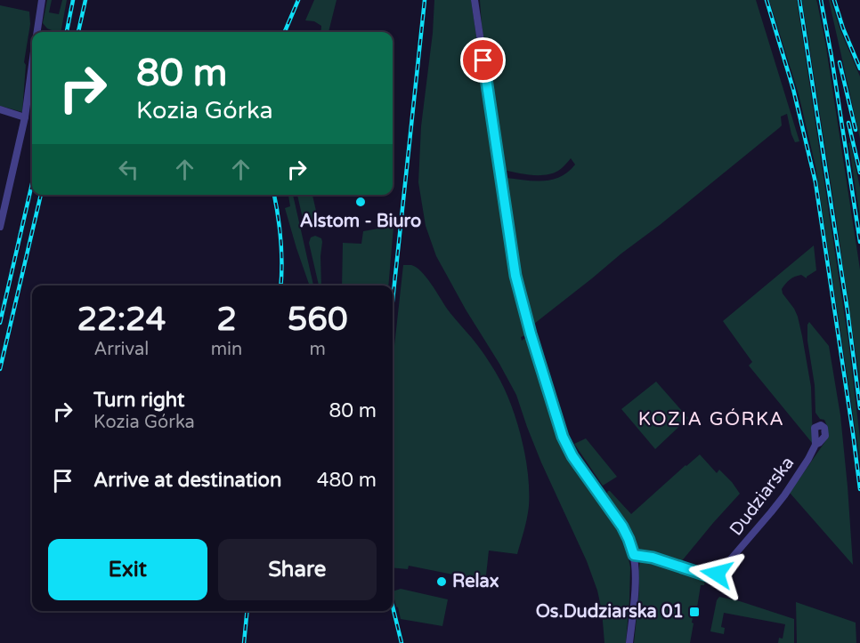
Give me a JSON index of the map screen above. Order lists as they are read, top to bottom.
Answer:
{
  "streets": {
    "street": ["Dudziarska"]
  },
  "districts": ["KOZIA GÓRKA"],
  "places": {
    "other": ["Alstom - Biuro", "Relax"],
    "transit": ["Os.Dudziarska 01"]
  },
  "page": {
    "turn": ["80 m", "Kozia Górka"],
    "eta": [
      "22:24",
      "Arrival",
      "2",
      "min",
      "560",
      "m"
    ],
    "list": [
      {
        "name": "Turn right",
        "note": "Kozia Górka",
        "value": "80 m"
      },
      {
        "name": "Arrive at destination",
        "value": "480 m"
      }
    ],
    "buttons": ["Exit", "Share"]
  }
}
